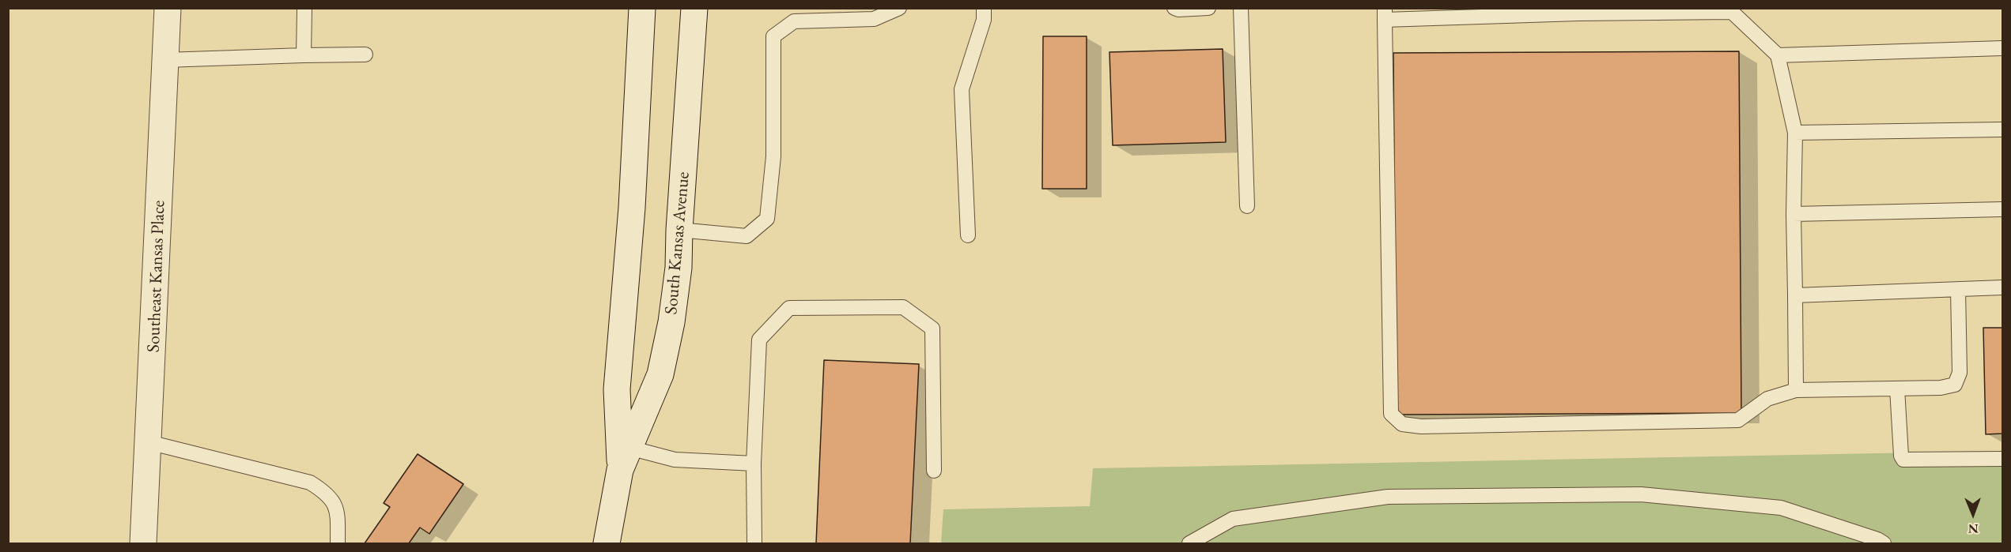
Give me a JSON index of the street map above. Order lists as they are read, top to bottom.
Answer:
{
  "streets": {
    "main road": ["South Kansas Avenue", "Southeast Kansas Place"]
  },
  "north": "bottom"
}
